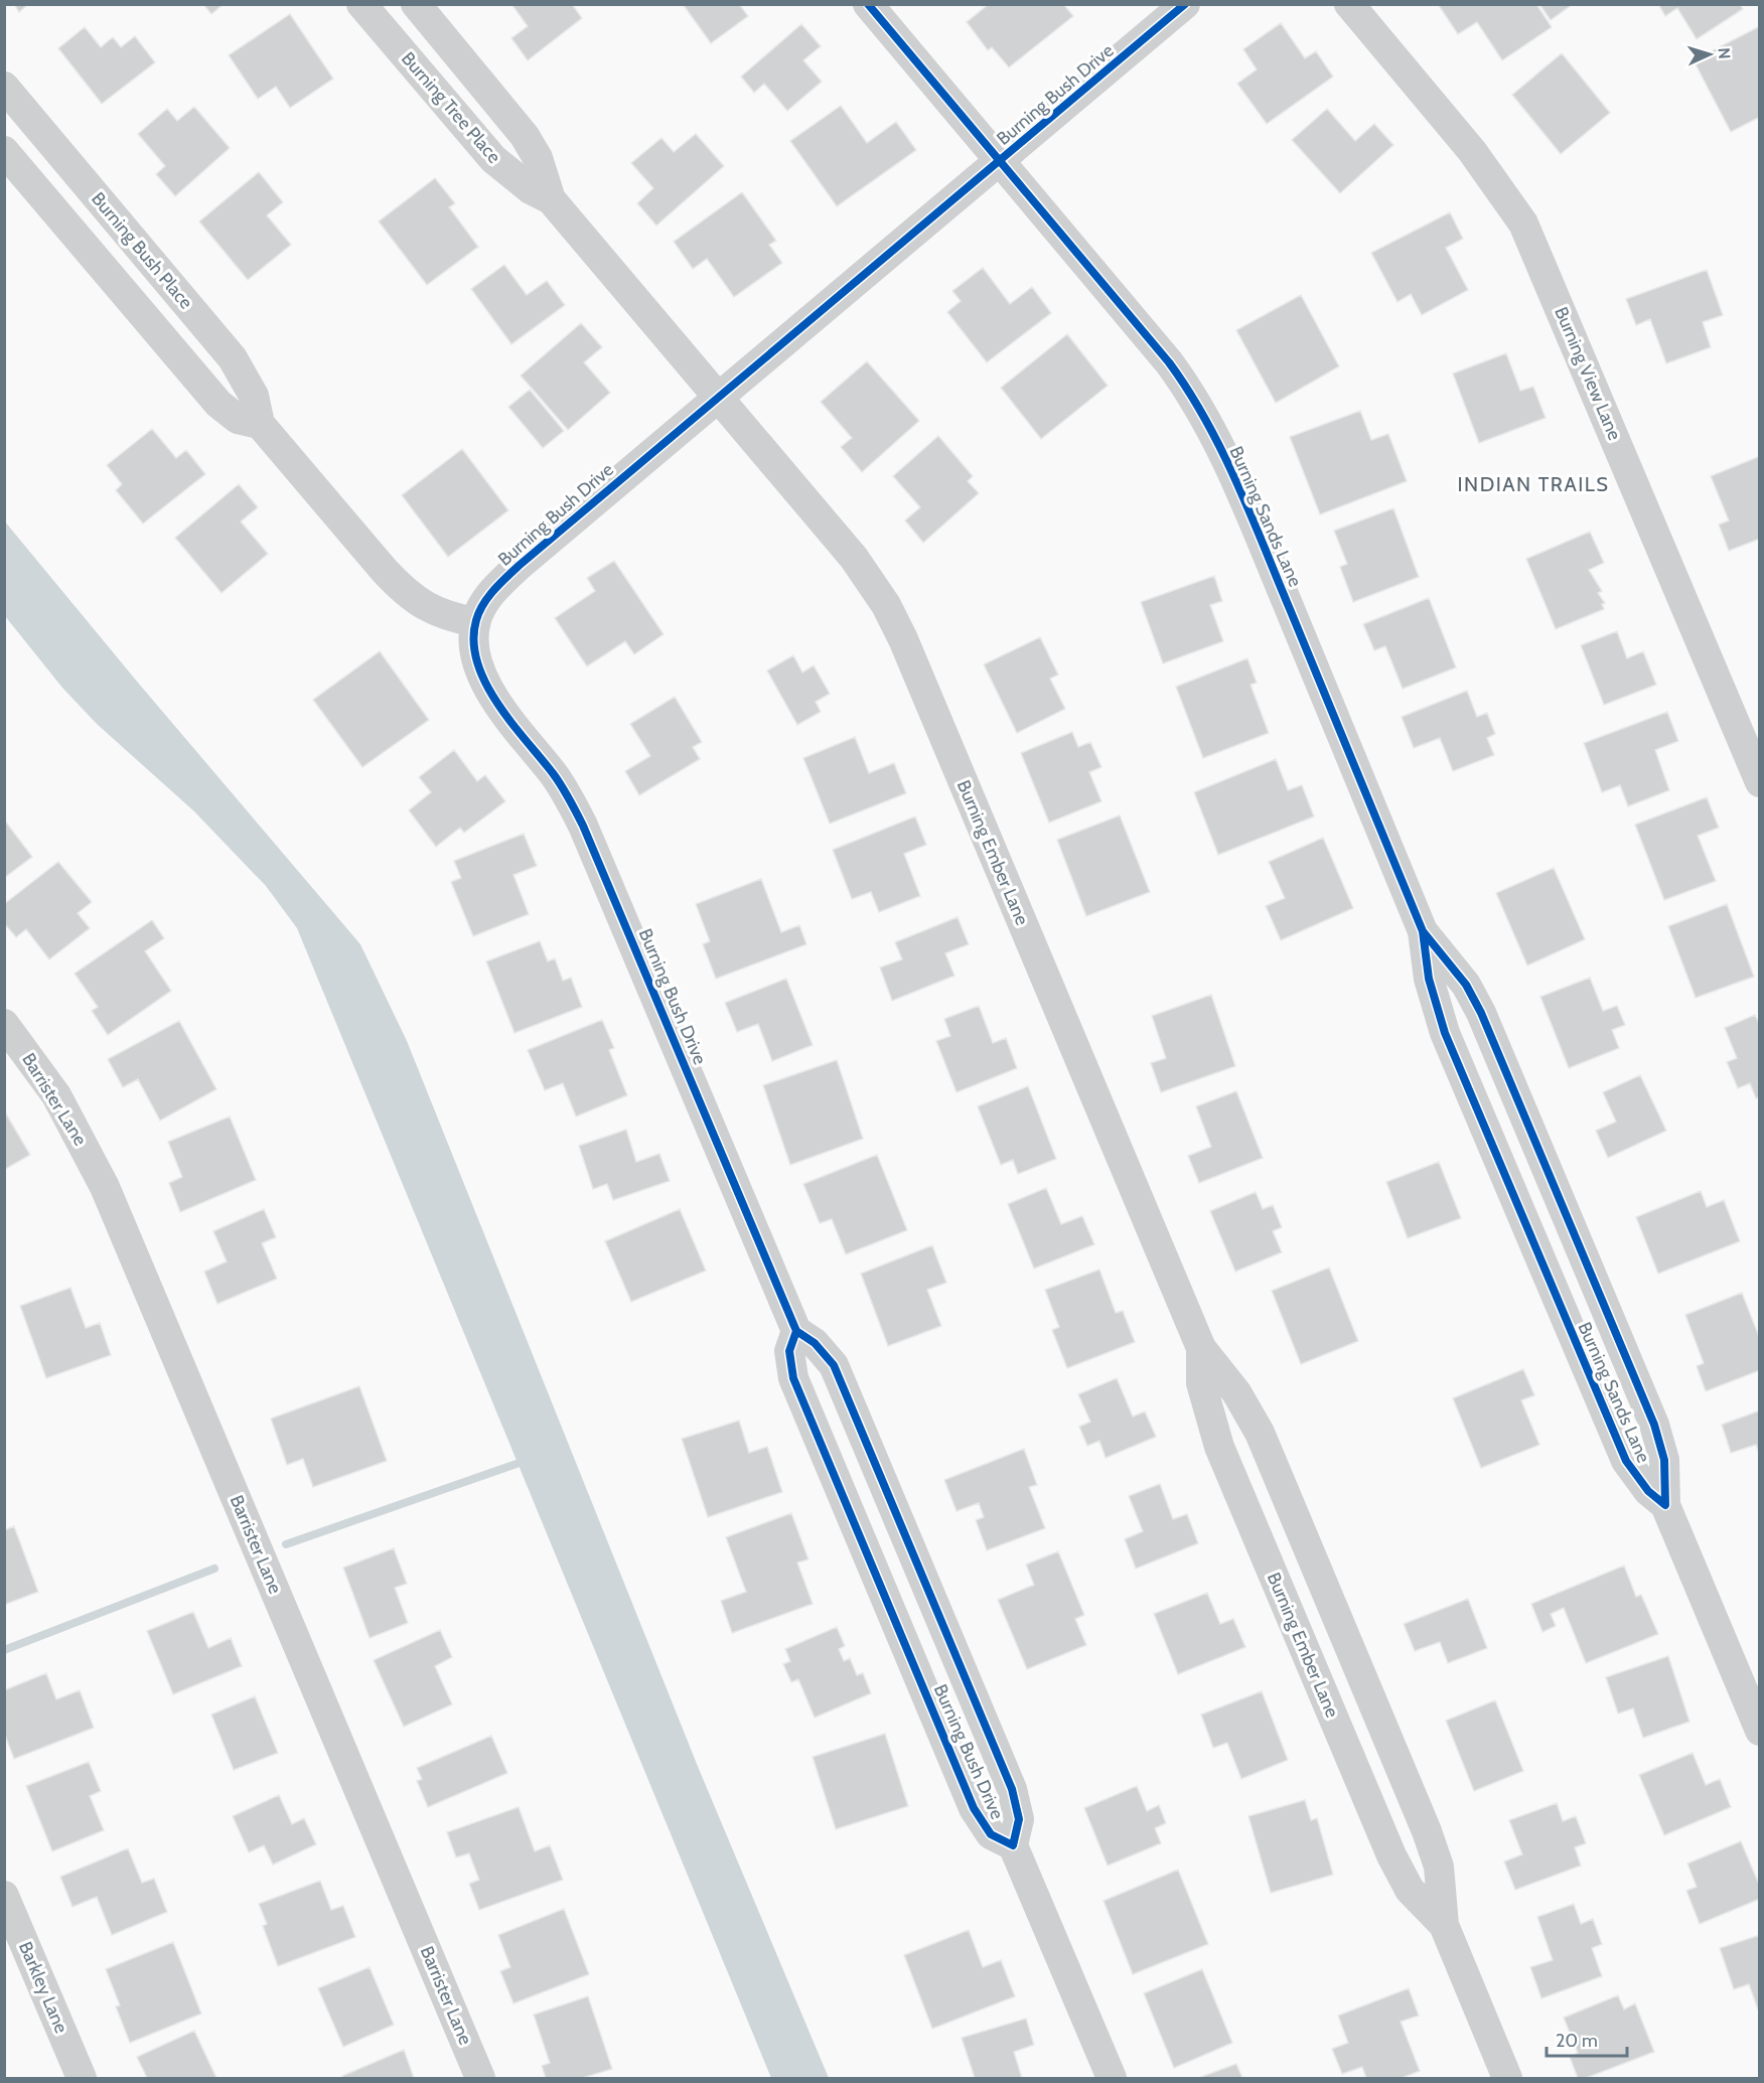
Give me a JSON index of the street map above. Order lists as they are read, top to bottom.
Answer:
{
  "streets": {
    "street": [
      "Burning Bush Drive",
      "Burning Tree Place",
      "Burning Bush Place",
      "Burning View Lane",
      "Burning Sands Lane",
      "Burning Ember Lane",
      "Barrister Lane",
      "Barkley Lane"
    ]
  },
  "crossings": [
    ["Burning Bush Drive", "Burning Tree Place"],
    ["Burning Bush Drive", "Burning Bush Place"],
    ["Burning Bush Drive", "Burning Sands Lane"],
    ["Burning Bush Drive", "Burning Ember Lane"],
    ["Burning Tree Place", "Burning Ember Lane"]
  ],
  "districts": ["INDIAN TRAILS"],
  "scale_bar": "20 m",
  "north": "right"
}
